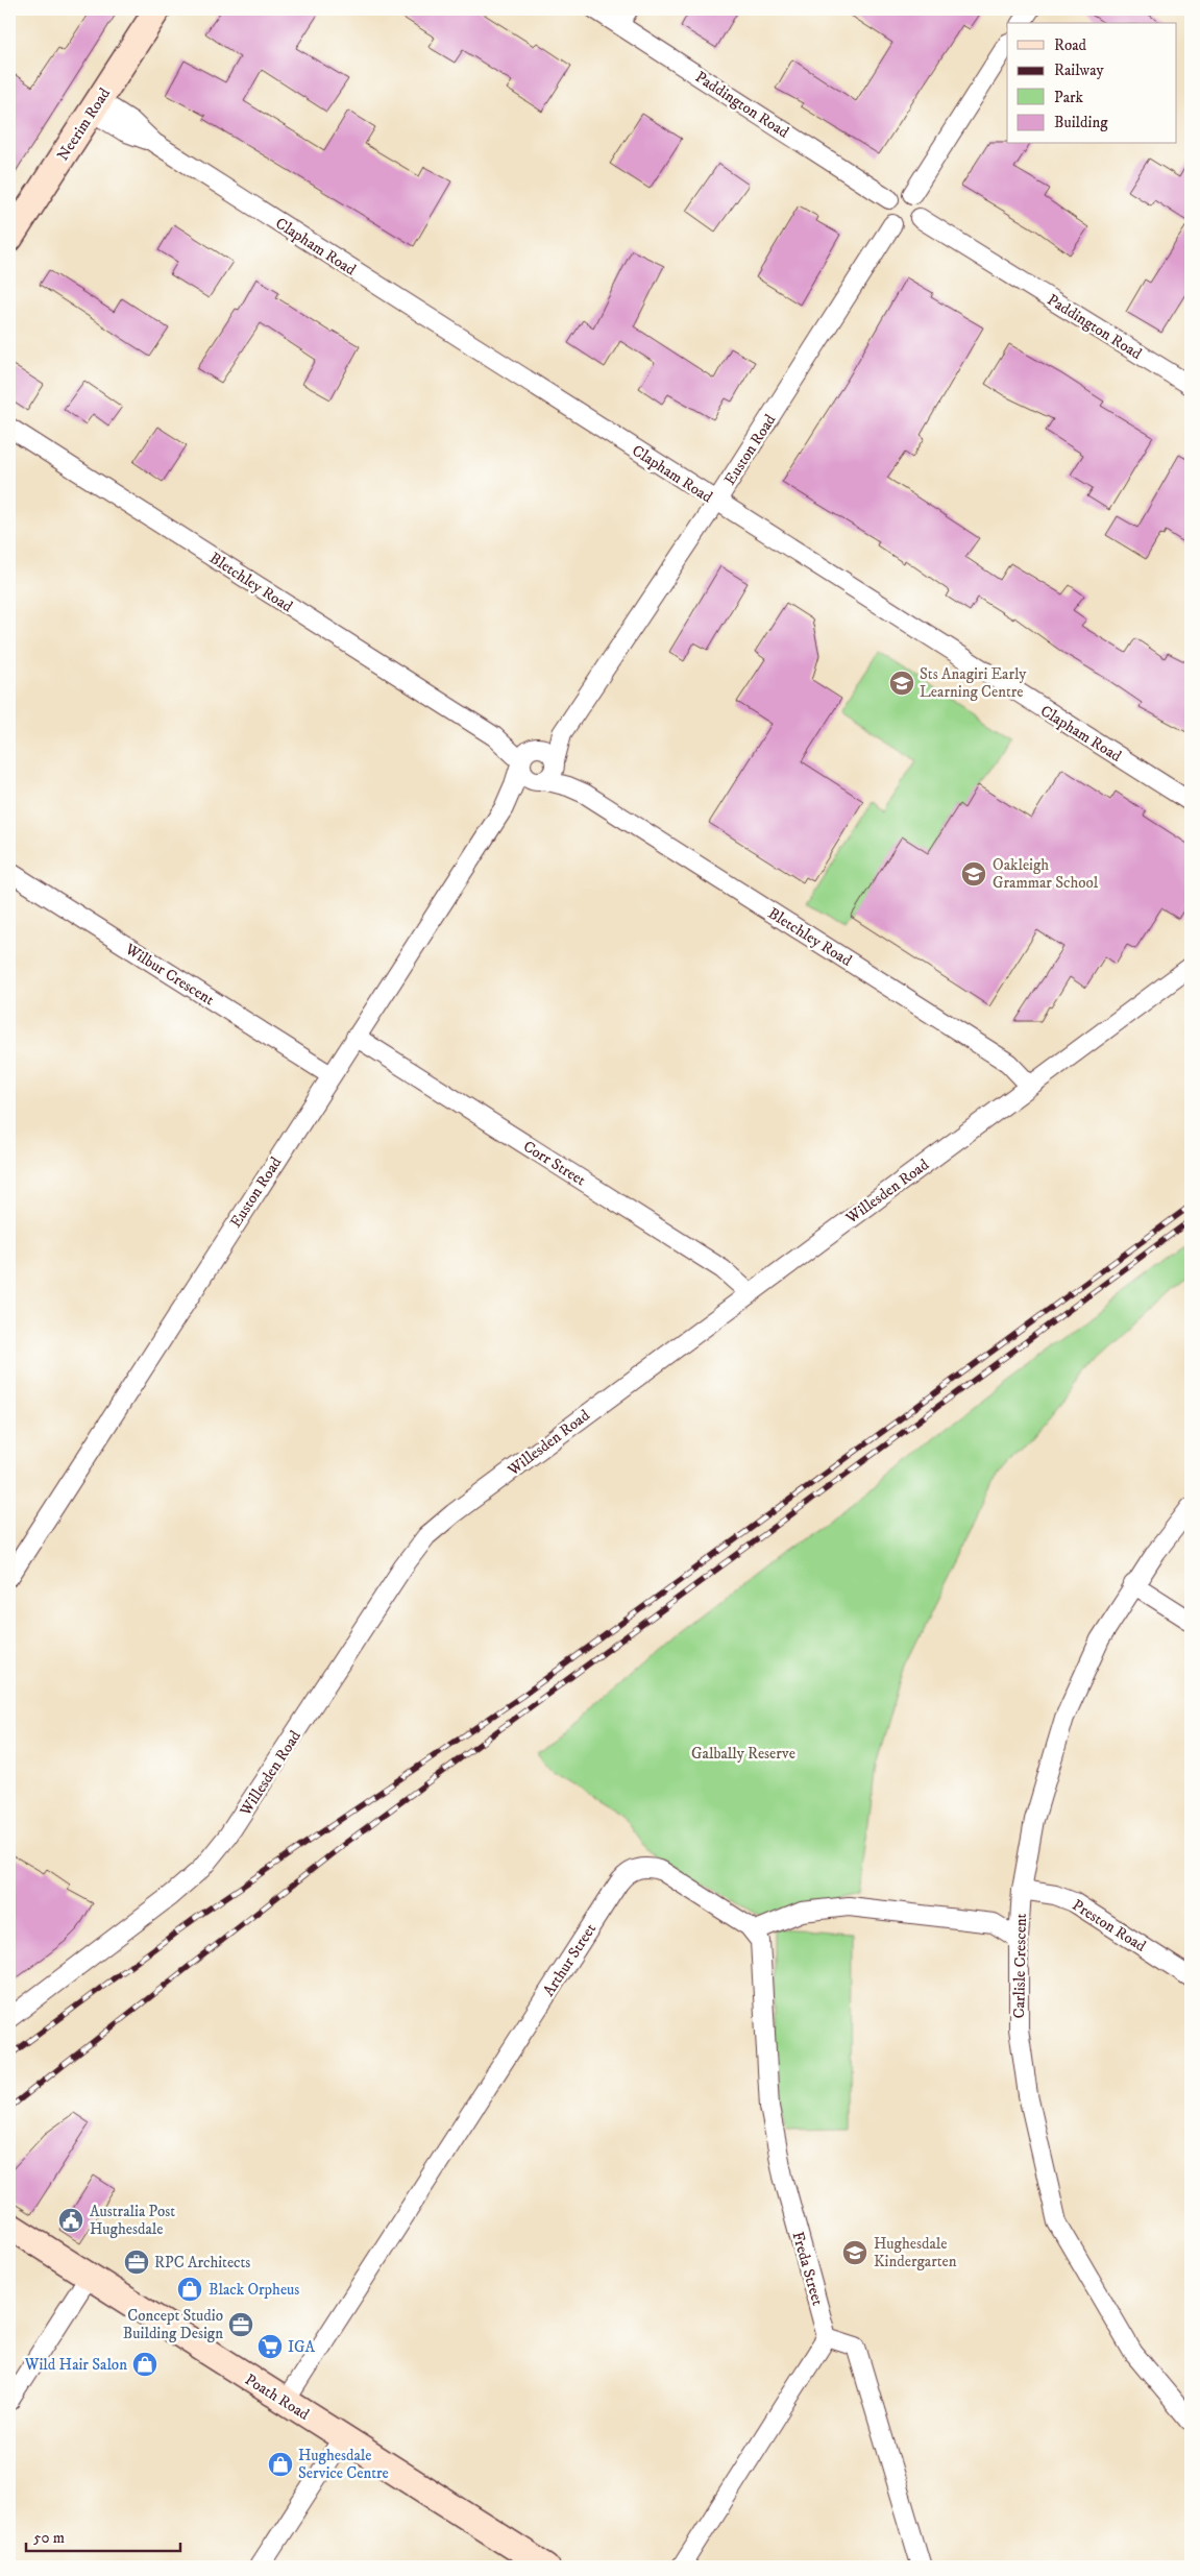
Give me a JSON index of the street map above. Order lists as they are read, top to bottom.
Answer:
{
  "streets": {
    "street": [
      "Paddington Road",
      "Neerim Road",
      "Clapham Road",
      "Euston Road",
      "Bletchley Road",
      "Wilbur Crescent",
      "Corr Street",
      "Willesden Road",
      "Preston Road",
      "Arthur Street",
      "Carlisle Crescent",
      "Freda Street",
      "Poath Road"
    ]
  },
  "crossings": [
    ["Paddington Road", "Euston Road"],
    ["Neerim Road", "Clapham Road"],
    ["Clapham Road", "Euston Road"],
    ["Euston Road", "Bletchley Road"],
    ["Euston Road", "Wilbur Crescent"],
    ["Euston Road", "Corr Street"],
    ["Bletchley Road", "Willesden Road"],
    ["Corr Street", "Willesden Road"],
    ["Preston Road", "Carlisle Crescent"],
    ["Arthur Street", "Freda Street"],
    ["Arthur Street", "Poath Road"]
  ],
  "parks": ["Galbally Reserve"],
  "places": {
    "school or university": ["Sts Anagiri Early Learning Centre", "Oakleigh Grammar School", "Hughesdale Kindergarten"],
    "public building": ["Australia Post Hughesdale"],
    "office": ["RPC Architects", "Concept Studio Building Design"],
    "shop": ["Black Orpheus", "Wild Hair Salon", "Hughesdale Service Centre"],
    "supermarket": ["IGA"]
  },
  "legend": [
    "Road",
    "Railway",
    "Park",
    "Building"
  ],
  "scale_bar": "50 m"
}
